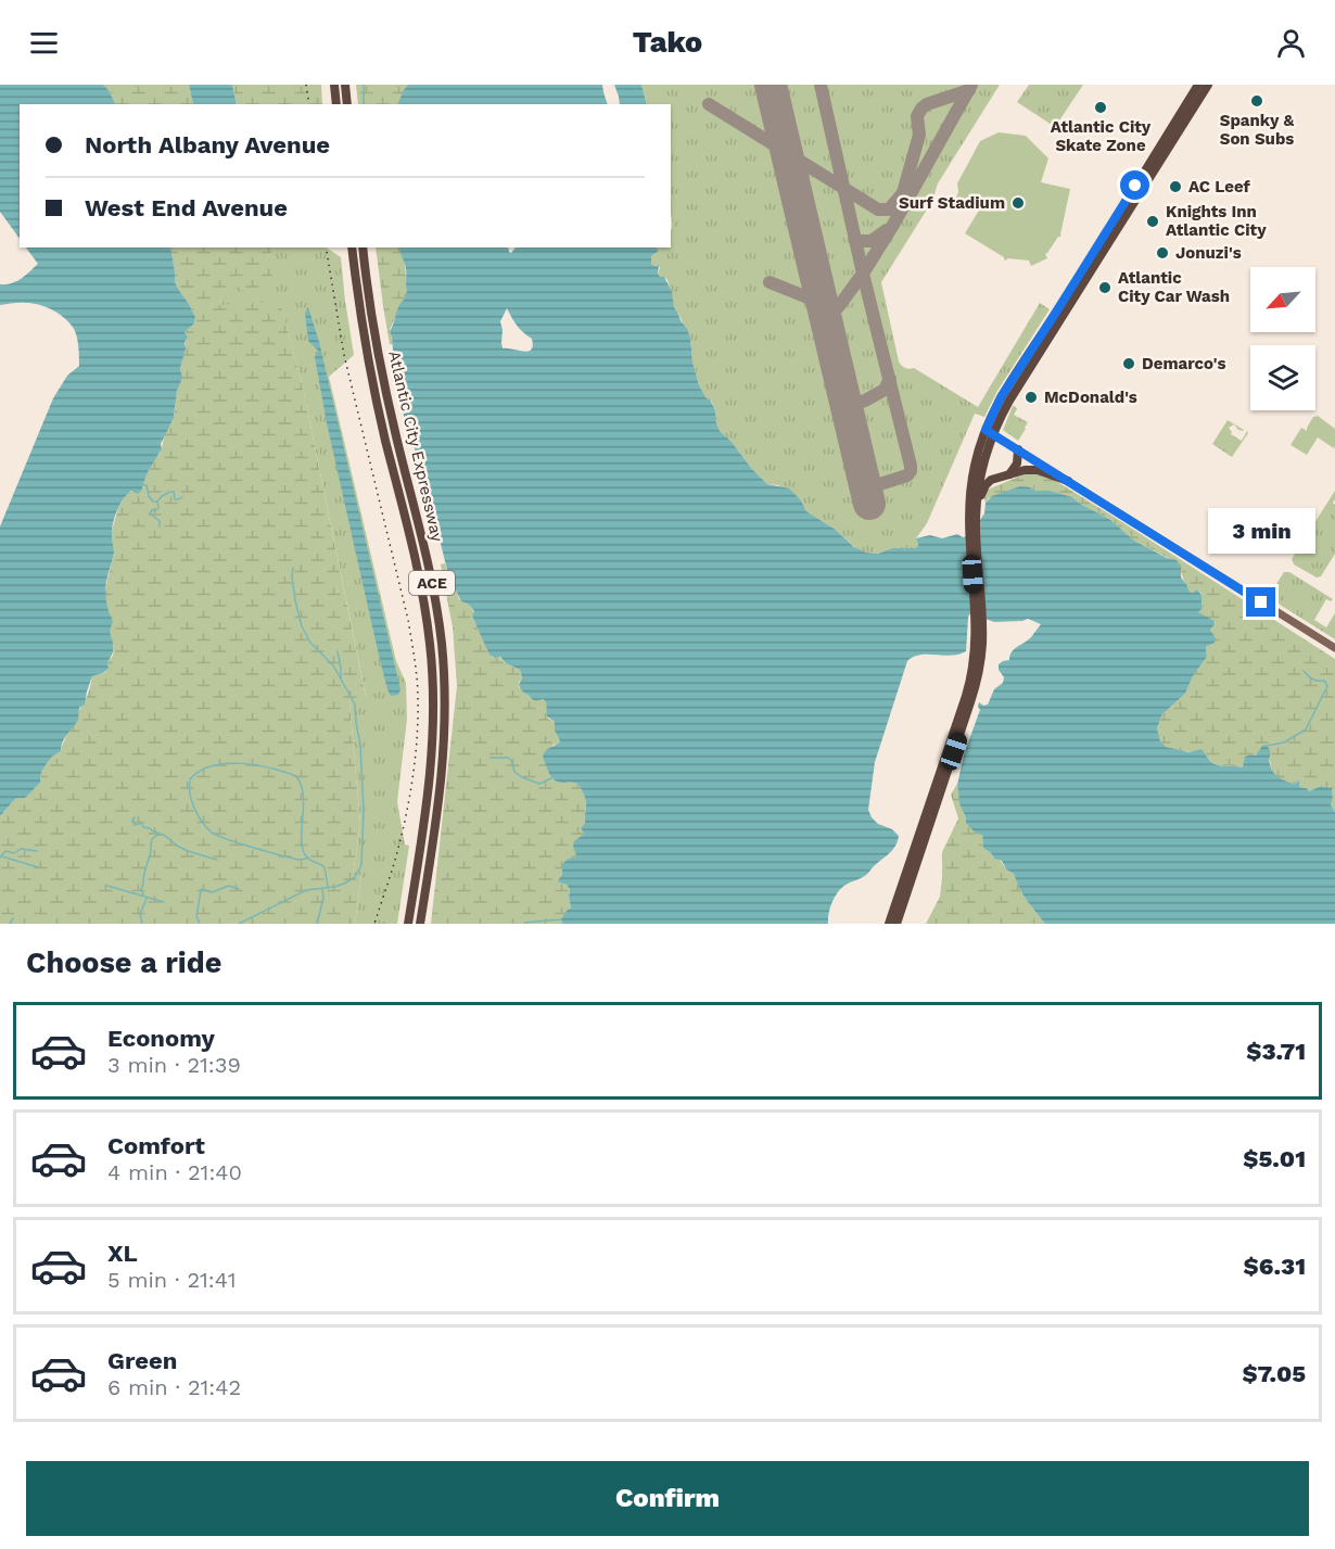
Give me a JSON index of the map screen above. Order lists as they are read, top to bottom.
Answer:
{
  "streets": {
    "highway": ["Atlantic City Expressway", "ACE"]
  },
  "places": [
    "Spanky & Son Subs",
    "Atlantic City Skate Zone",
    "AC Leef",
    "Surf Stadium",
    "Knights Inn Atlantic City",
    "Jonuzi's",
    "Atlantic City Car Wash",
    "Demarco's",
    "McDonald's"
  ],
  "north": "bottom left",
  "page": {
    "header": "Tako",
    "banner": ["North Albany Avenue", "West End Avenue"],
    "bubble": "3 min",
    "heading": "Choose a ride",
    "list": [
      {
        "name": "Economy",
        "note": "3 min · 21:39",
        "value": "$3.71"
      },
      {
        "name": "Comfort",
        "note": "4 min · 21:40",
        "value": "$5.01"
      },
      {
        "name": "XL",
        "note": "5 min · 21:41",
        "value": "$6.31"
      },
      {
        "name": "Green",
        "note": "6 min · 21:42",
        "value": "$7.05"
      }
    ],
    "buttons": "Confirm"
  }
}
